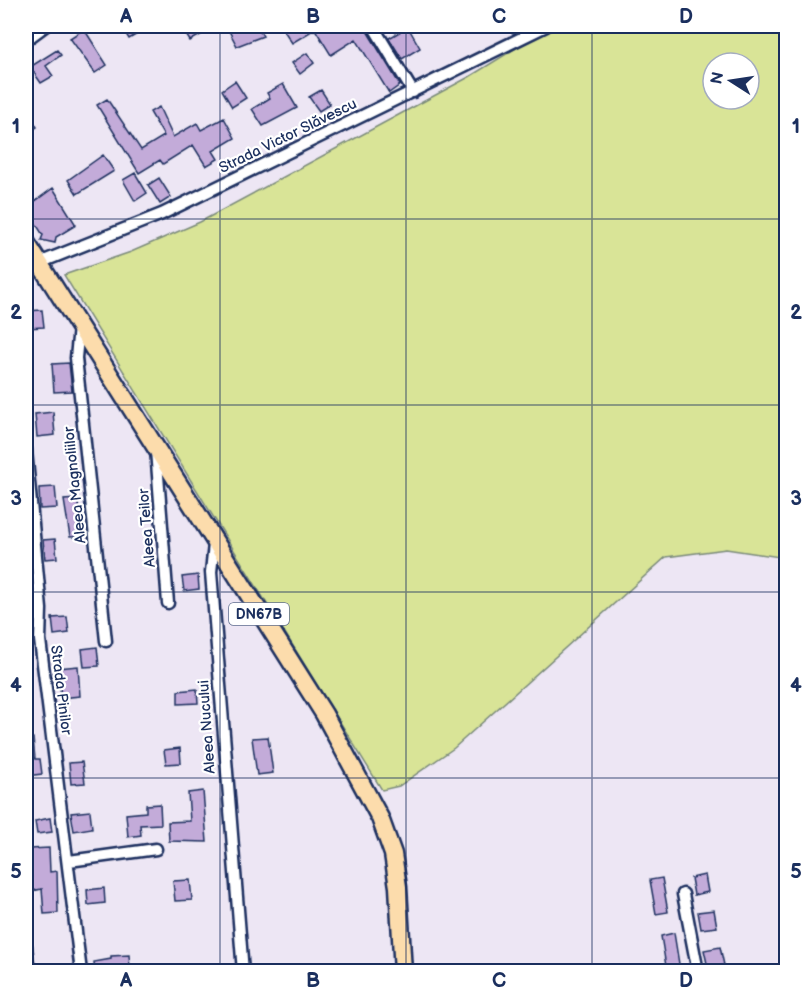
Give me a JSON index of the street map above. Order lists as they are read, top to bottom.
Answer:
{
  "streets": {
    "main road": ["DN67B"],
    "street": [
      "Strada Victor Slăvescu",
      "Aleea Magnoliilor",
      "Aleea Teilor",
      "Strada Pinilor",
      "Aleea Nucului"
    ]
  },
  "crossings": [
    ["Strada Victor Slăvescu", "DN67B"],
    ["Aleea Magnoliilor", "DN67B"],
    ["Aleea Teilor", "DN67B"],
    ["DN67B", "Aleea Nucului"]
  ],
  "north": "left",
  "grid": {
    "columns": [
      "A",
      "B",
      "C",
      "D"
    ],
    "rows": [
      "1",
      "2",
      "3",
      "4",
      "5"
    ]
  }
}
